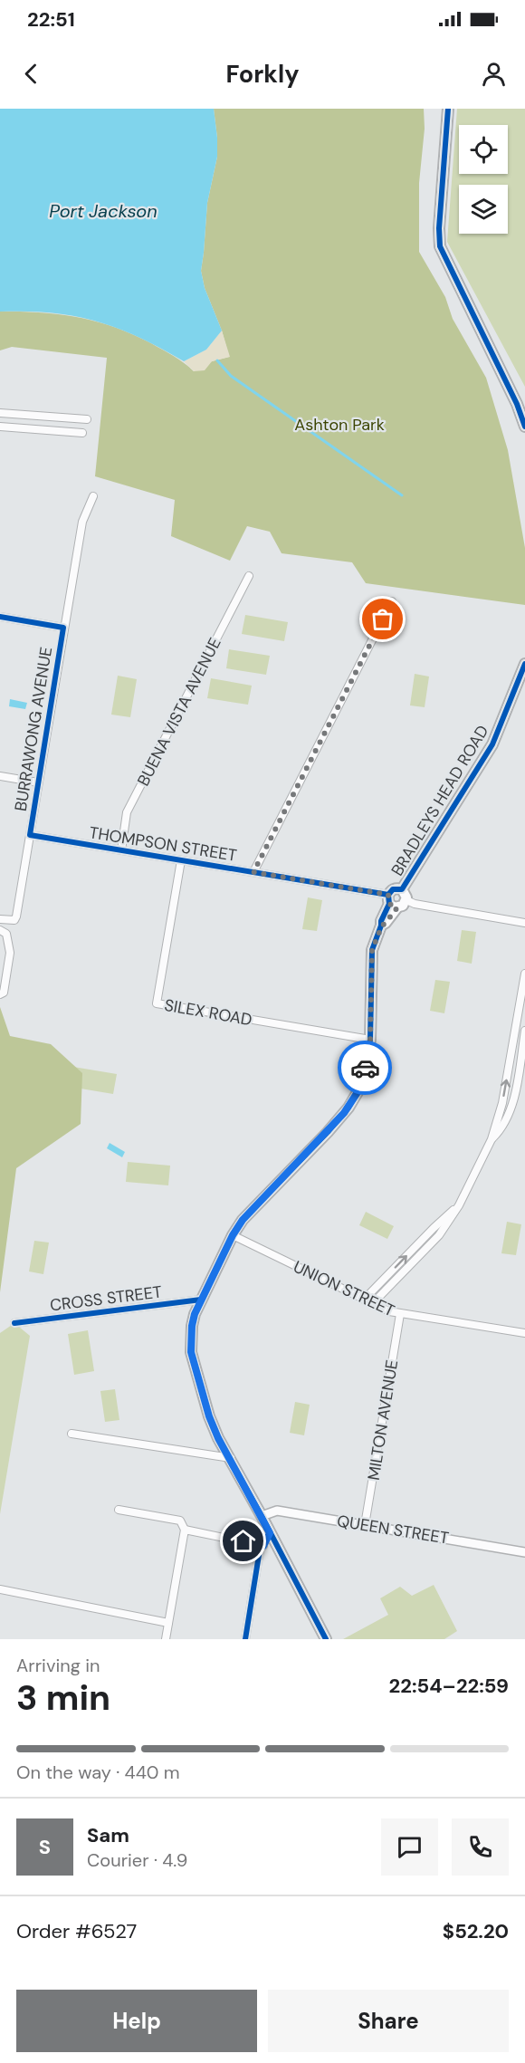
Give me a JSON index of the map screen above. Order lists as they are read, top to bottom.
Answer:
{
  "streets": {
    "main road": ["BRADLEYS HEAD ROAD"],
    "street": [
      "BUENA VISTA AVENUE",
      "BURRAWONG AVENUE",
      "THOMPSON STREET",
      "SILEX ROAD",
      "UNION STREET",
      "CROSS STREET",
      "MILTON AVENUE",
      "QUEEN STREET"
    ]
  },
  "crossings": [
    ["BUENA VISTA AVENUE", "THOMPSON STREET"],
    ["BURRAWONG AVENUE", "THOMPSON STREET"],
    ["BRADLEYS HEAD ROAD", "THOMPSON STREET"],
    ["THOMPSON STREET", "SILEX ROAD"],
    ["UNION STREET", "MILTON AVENUE"],
    ["MILTON AVENUE", "QUEEN STREET"]
  ],
  "water": ["Port Jackson"],
  "parks": ["Ashton Park"],
  "page": {
    "status": "22:51",
    "header": "Forkly",
    "heading": ["3 min", "Arriving in", "22:54–22:59"],
    "panel": [
      "Sam",
      "Courier · 4.9",
      "Order #6527",
      "$52.20"
    ],
    "bar": "On the way · 440 m",
    "round": "S",
    "buttons": ["Help", "Share"]
  }
}
